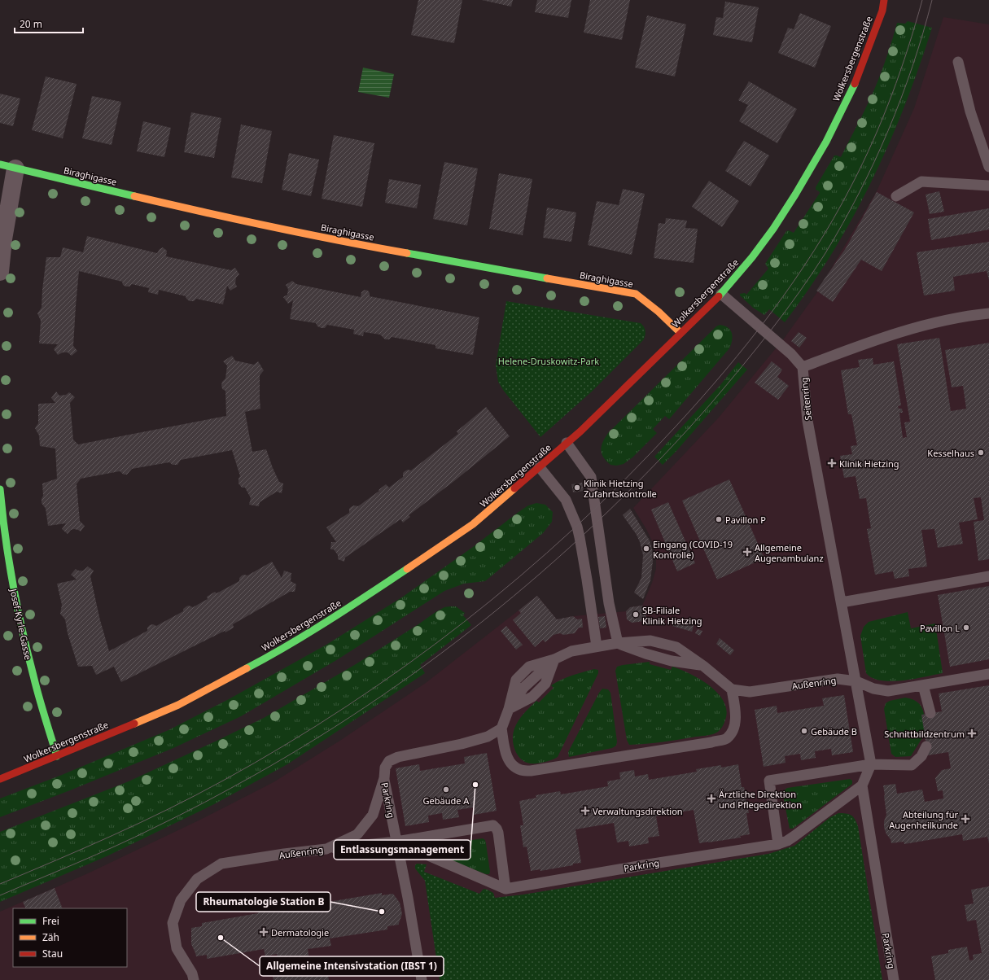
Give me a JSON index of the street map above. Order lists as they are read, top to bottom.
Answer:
{
  "streets": {
    "street": ["Wolkersbergenstraße", "Biraghigasse", "Josef-Kyrle-Gasse"],
    "lane": ["Seitenring", "Außenring", "Parkring"]
  },
  "crossings": [
    ["Wolkersbergenstraße", "Biraghigasse"],
    ["Wolkersbergenstraße", "Josef-Kyrle-Gasse"],
    ["Seitenring", "Außenring"],
    ["Außenring", "Parkring"]
  ],
  "parks": ["Helene-Druskowitz-Park"],
  "places": {
    "other": [
      "Kesselhaus",
      "Klinik Hietzing Zufahrtskontrolle",
      "Pavillon P",
      "Eingang (COVID-19 Kontrolle)",
      "SB-Filiale Klinik Hietzing",
      "Pavillon L",
      "Gebäude B",
      "Entlassungsmanagement",
      "Gebäude A",
      "Rheumatologie Station B",
      "Allgemeine Intensivstation (IBST 1)"
    ],
    "health": [
      "Klinik Hietzing",
      "Allgemeine Augenambulanz",
      "Schnittbildzentrum",
      "Ärztliche Direktion und Pflegedirektion",
      "Verwaltungsdirektion",
      "Abteilung für Augenheilkunde",
      "Dermatologie"
    ]
  },
  "legend": ["Frei", "Zäh", "Stau"],
  "scale_bar": "20 m"
}
